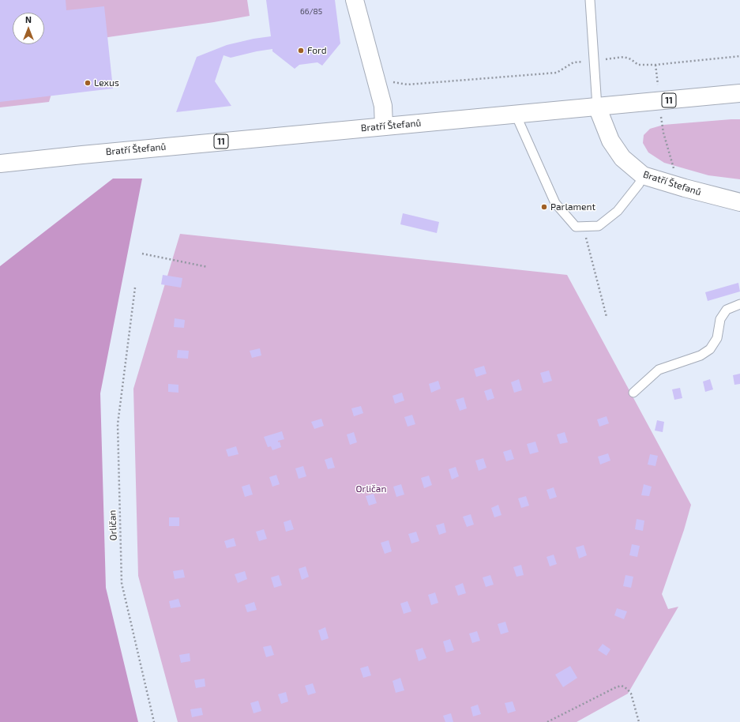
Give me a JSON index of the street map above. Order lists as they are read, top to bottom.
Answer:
{
  "streets": {
    "main road": ["11", "Bratří Štefanů"],
    "path": ["Orličan"]
  },
  "crossings": [
    ["11", "Bratří Štefanů"]
  ],
  "parks": ["Orličan"],
  "places": ["Ford", "Lexus", "Parlament"],
  "house_numbers": ["66/85"],
  "north": "top"
}
